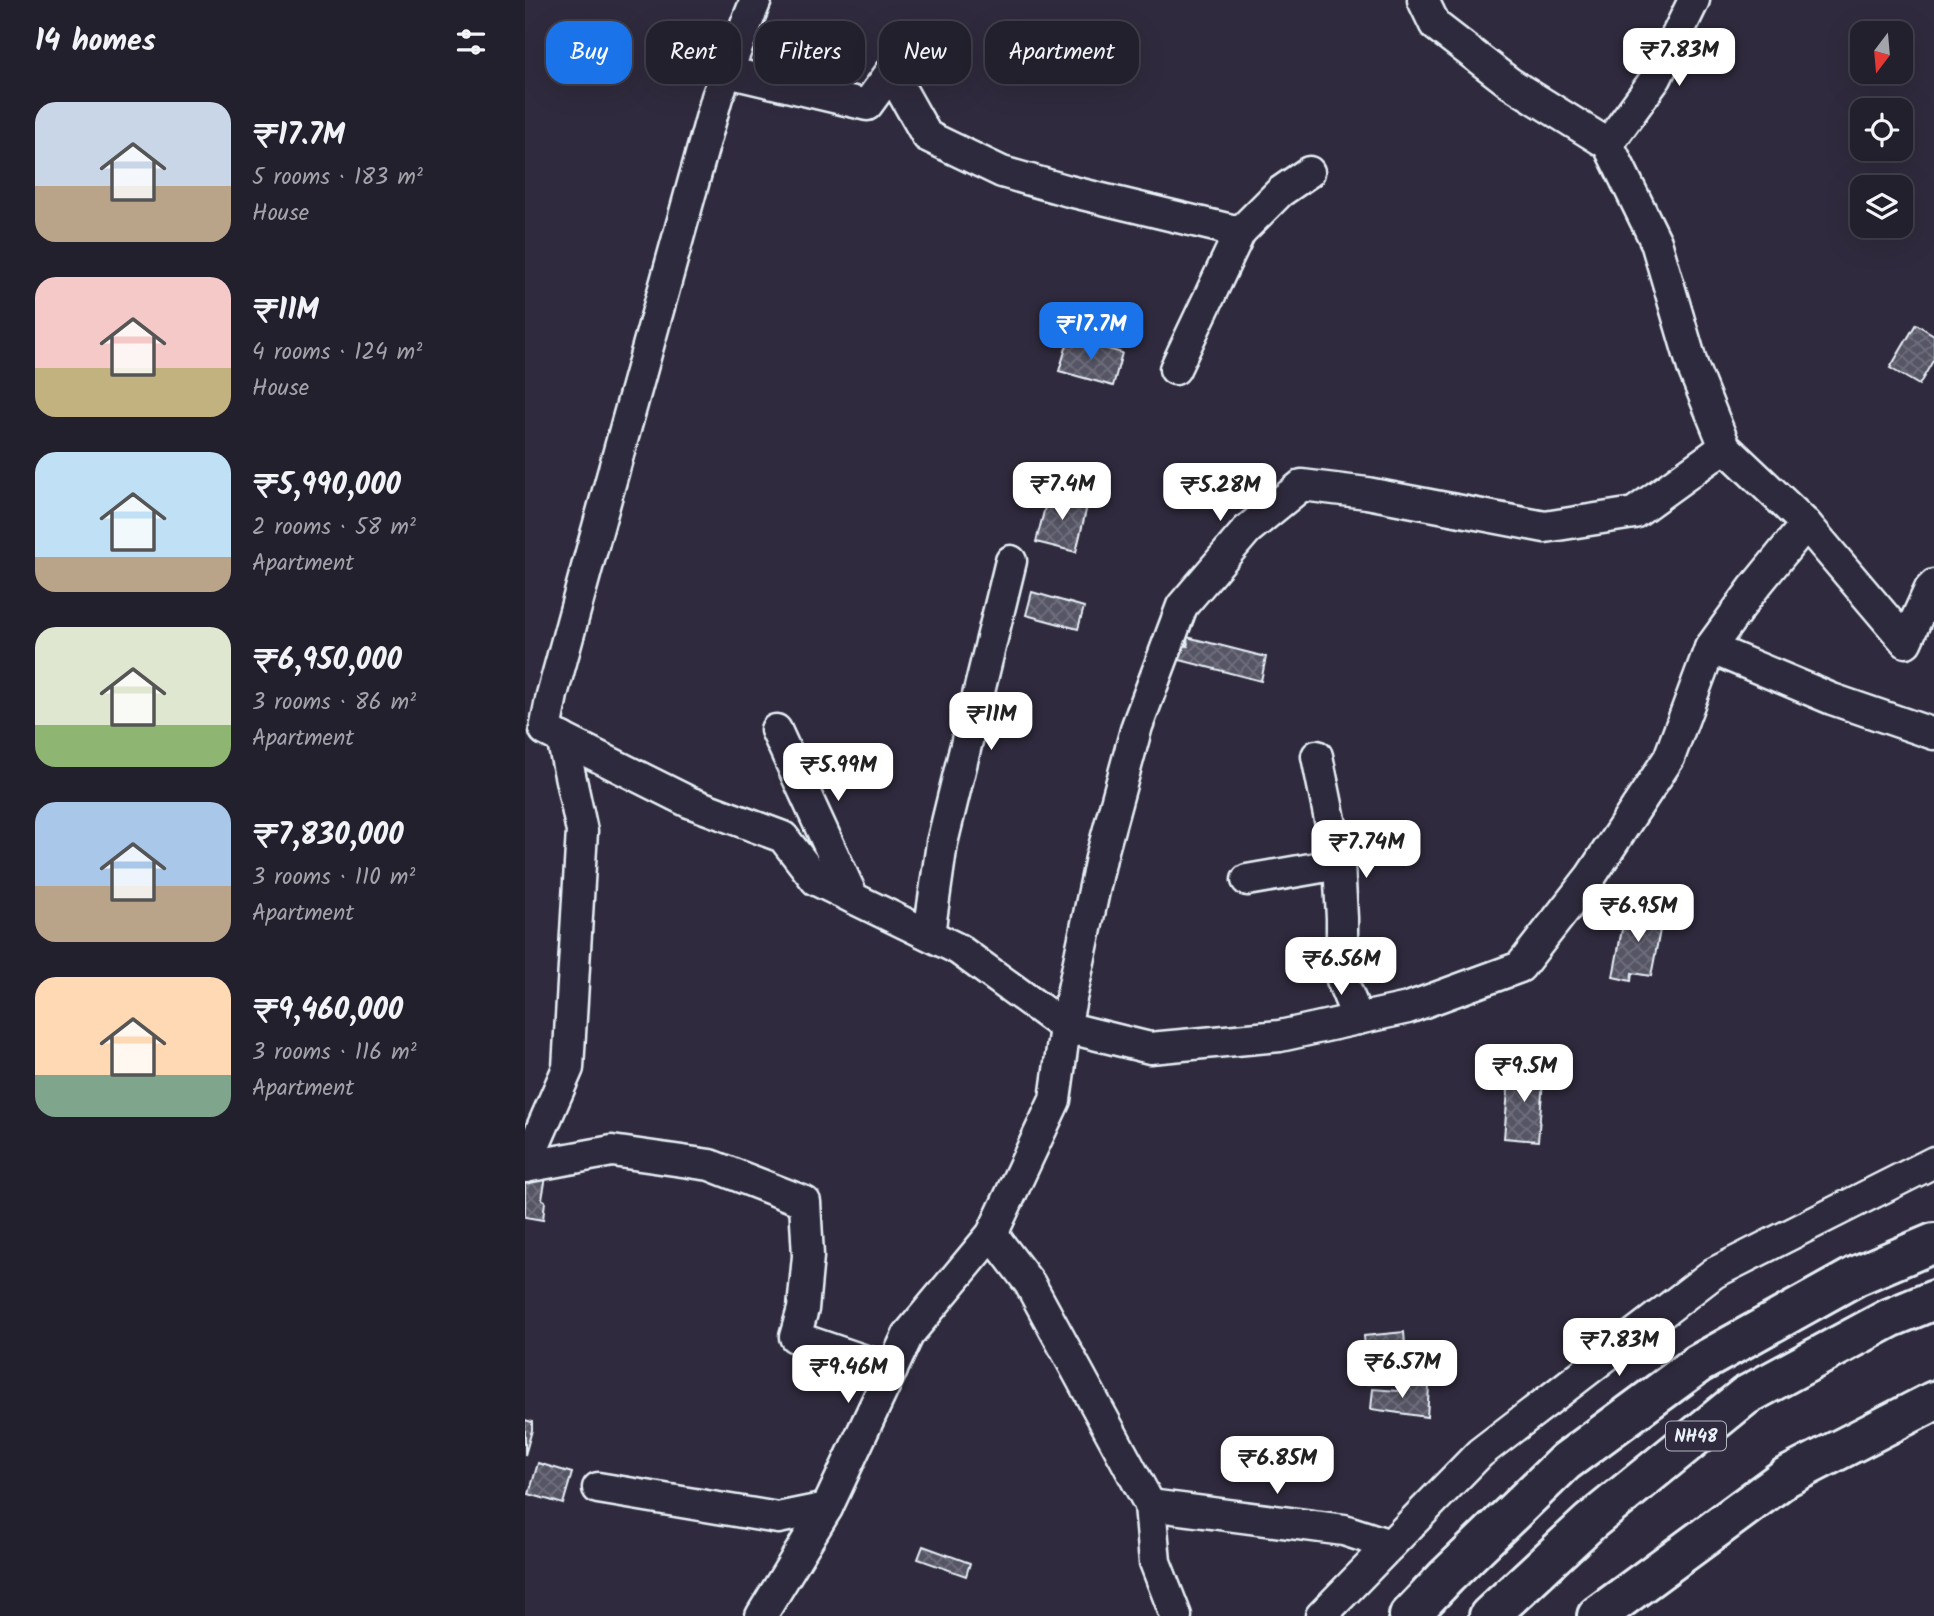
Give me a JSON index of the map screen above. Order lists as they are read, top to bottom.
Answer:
{
  "streets": {
    "highway": ["NH48"]
  },
  "north": "bottom",
  "page": {
    "heading": "14 homes",
    "chip": [
      "Buy",
      "Rent",
      "Filters",
      "New",
      "Apartment"
    ],
    "price": [
      "₹7.83M",
      "₹17.7M",
      "₹7.4M",
      "₹5.28M",
      "₹11M",
      "₹5.99M",
      "₹7.74M",
      "₹6.95M",
      "₹6.56M",
      "₹9.5M",
      "₹7.83M",
      "₹6.57M",
      "₹9.46M",
      "₹6.85M"
    ],
    "list": [
      {
        "name": "₹17.7M",
        "note": "5 rooms · 183 m² · House"
      },
      {
        "name": "₹11M",
        "note": "4 rooms · 124 m² · House"
      },
      {
        "name": "₹5,990,000",
        "note": "2 rooms · 58 m² · Apartment"
      },
      {
        "name": "₹6,950,000",
        "note": "3 rooms · 86 m² · Apartment"
      },
      {
        "name": "₹7,830,000",
        "note": "3 rooms · 110 m² · Apartment"
      },
      {
        "name": "₹9,460,000",
        "note": "3 rooms · 116 m² · Apartment"
      }
    ]
  }
}
